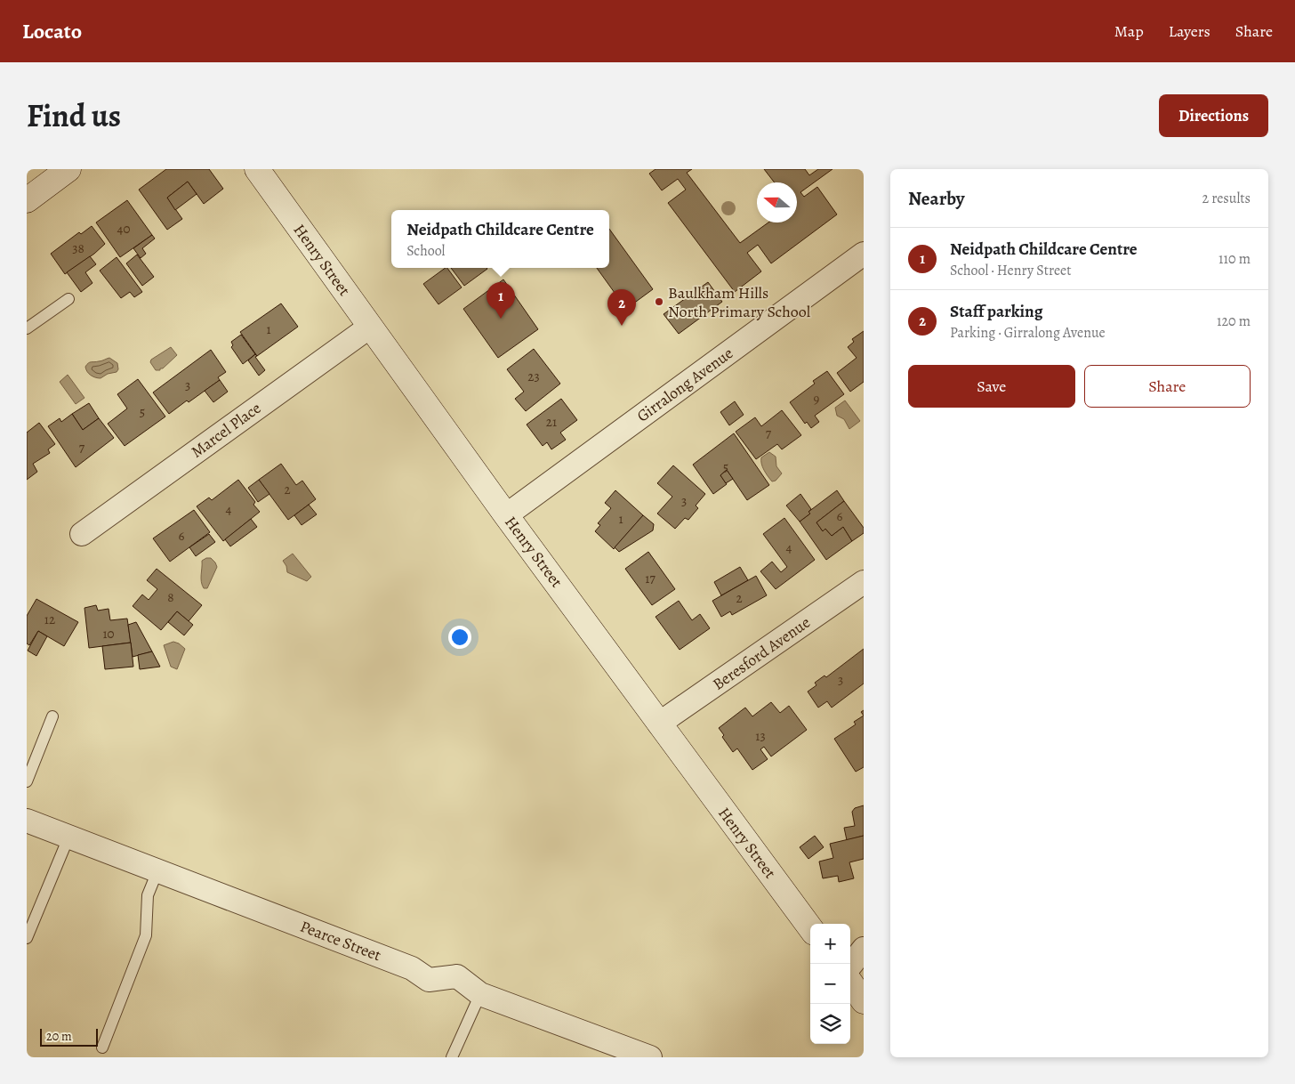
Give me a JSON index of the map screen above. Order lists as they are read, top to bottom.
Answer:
{
  "streets": {
    "street": [
      "Henry Street",
      "Girralong Avenue",
      "Marcel Place",
      "Beresford Avenue",
      "Pearce Street"
    ]
  },
  "crossings": [
    ["Henry Street", "Girralong Avenue"],
    ["Henry Street", "Marcel Place"],
    ["Henry Street", "Beresford Avenue"]
  ],
  "places": ["Baulkham Hills North Primary School"],
  "house_numbers": [
    "40",
    "38",
    "1",
    "23",
    "3",
    "9",
    "5",
    "21",
    "7",
    "7",
    "5",
    "2",
    "3",
    "4",
    "6",
    "1",
    "6",
    "4",
    "17",
    "8",
    "2",
    "12",
    "10",
    "3",
    "13"
  ],
  "scale_bar": "20 m",
  "north": "left",
  "page": {
    "header": "Locato",
    "nav": ["Map", "Layers", "Share"],
    "title": "Find us",
    "buttons": [
      "Directions",
      ["Save", "Share"]
    ],
    "heading": ["Nearby", "2 results"],
    "popup": ["Neidpath Childcare Centre", "School"],
    "list": [
      {
        "mark": "1",
        "name": "Neidpath Childcare Centre",
        "note": "School · Henry Street",
        "value": "110 m"
      },
      {
        "mark": "2",
        "name": "Staff parking",
        "note": "Parking · Girralong Avenue",
        "value": "120 m"
      }
    ],
    "pins": ["1", "2"],
    "map_buttons": ["+", "−"],
    "scale": "20 m"
  }
}
